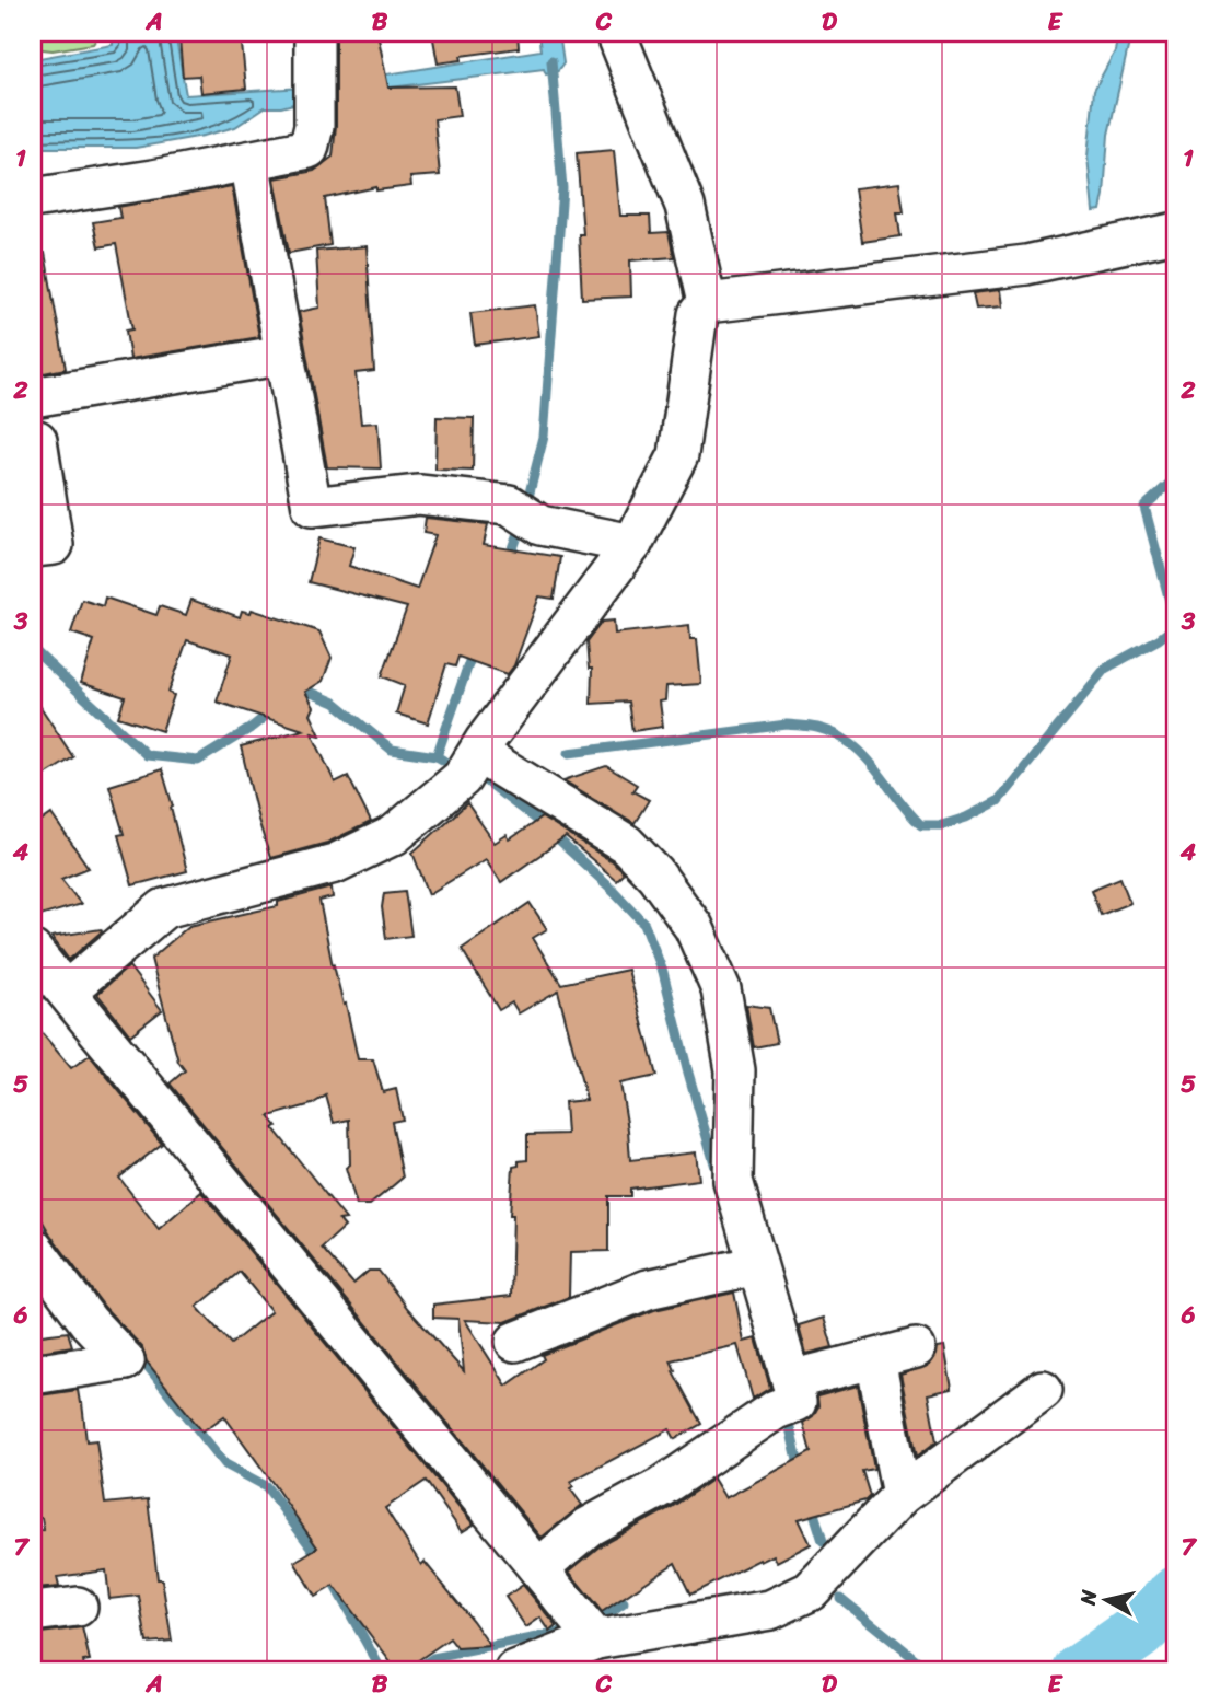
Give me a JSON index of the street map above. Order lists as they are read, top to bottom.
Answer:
{
  "north": "left",
  "grid": {
    "columns": [
      "A",
      "B",
      "C",
      "D",
      "E"
    ],
    "rows": [
      "1",
      "2",
      "3",
      "4",
      "5",
      "6",
      "7"
    ]
  }
}
